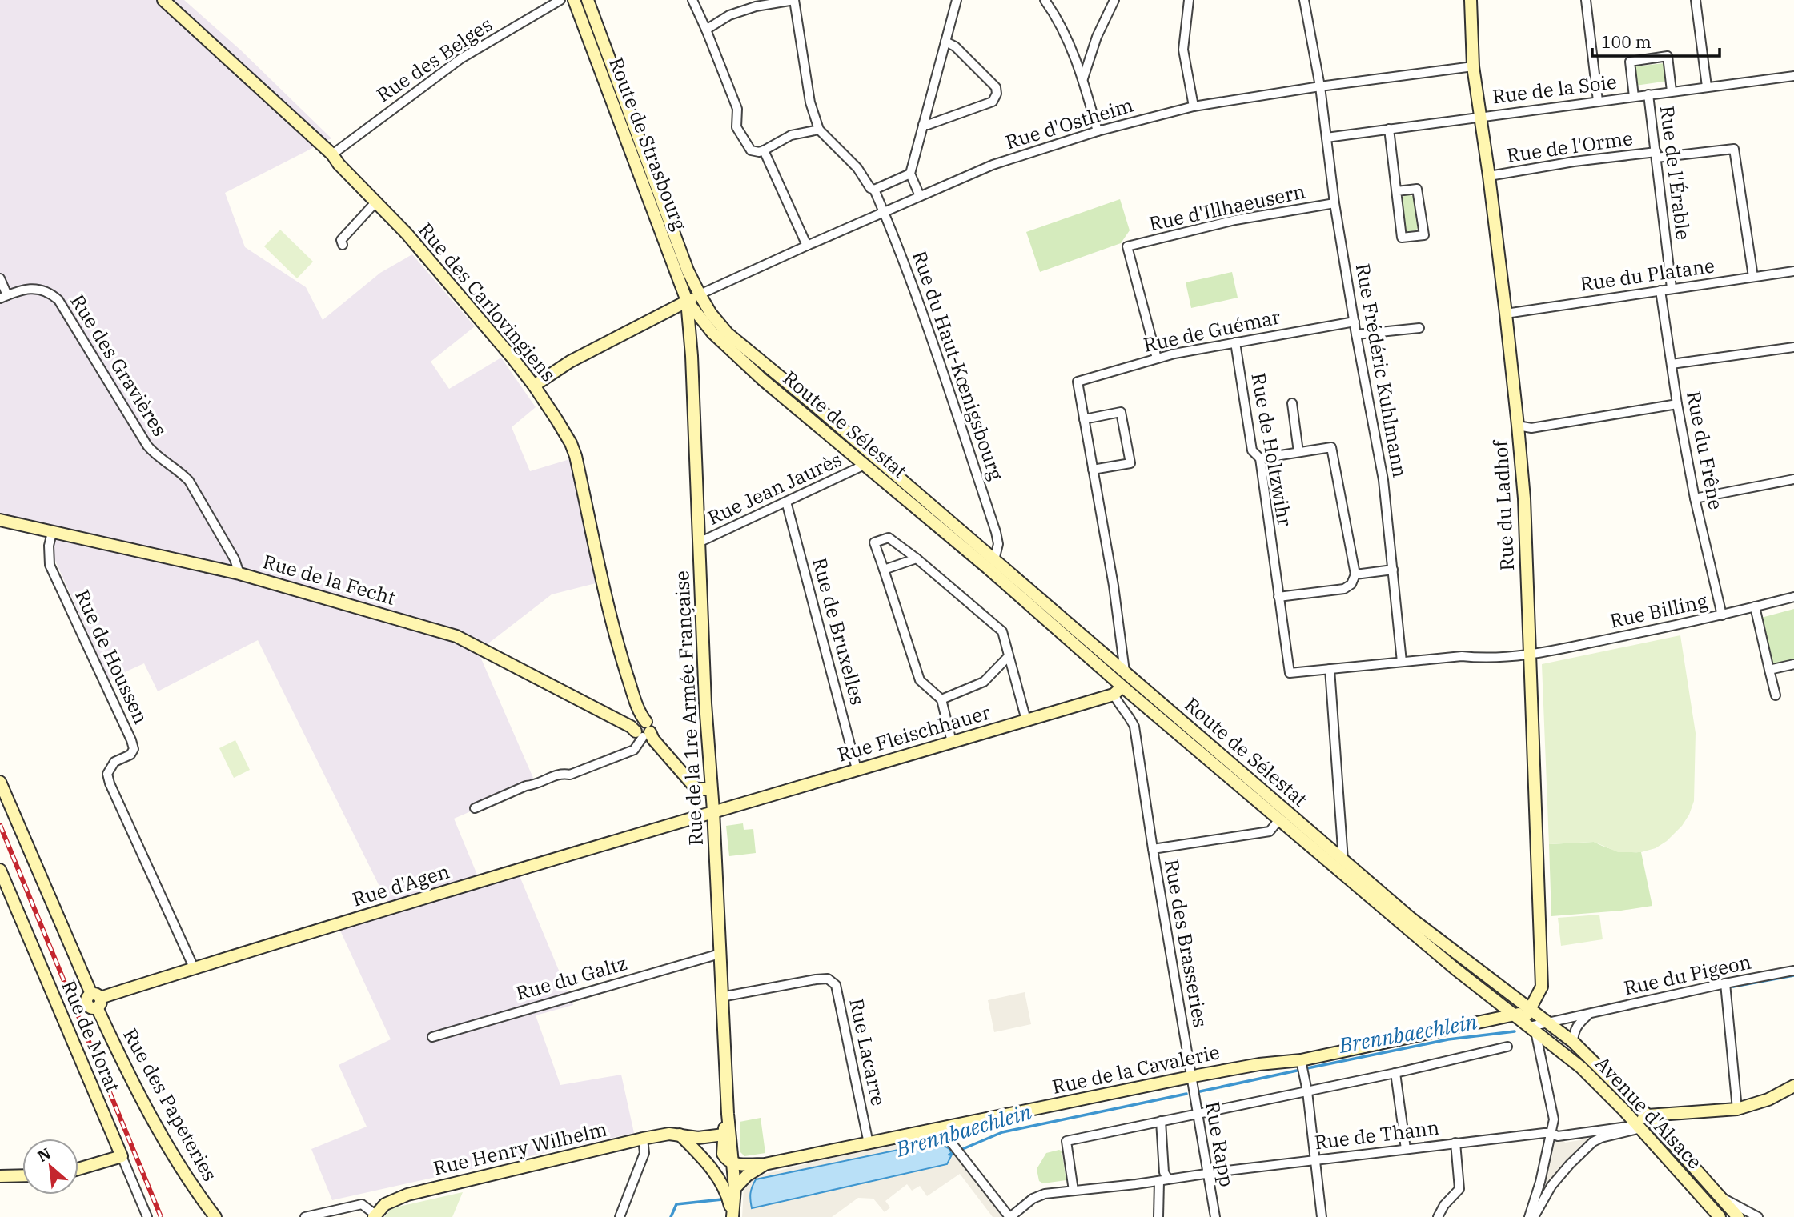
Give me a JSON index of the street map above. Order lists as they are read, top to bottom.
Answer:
{
  "streets": {
    "main road": [
      "Route de Strasbourg",
      "Rue des Carlovingiens",
      "Route de Sélestat",
      "Rue du Ladhof",
      "Rue de la Fecht",
      "Rue de la 1re Armée Française",
      "Rue Fleischhauer",
      "Rue d'Agen",
      "Rue de Morat",
      "Rue de la Cavalerie",
      "Rue des Papeteries",
      "Avenue d'Alsace",
      "Rue Henry Wilhelm"
    ],
    "street": [
      "Rue des Belges",
      "Rue de la Soie",
      "Rue d'Ostheim",
      "Rue de l'Orme",
      "Rue de l'Érable",
      "Rue d'Illhaeusern",
      "Rue du Platane",
      "Rue de Guémar",
      "Rue des Gravières",
      "Rue du Haut-Kœnigsbourg",
      "Rue Frédéric Kuhlmann",
      "Rue de Holtzwihr",
      "Rue du Frêne",
      "Rue Jean Jaurès",
      "Rue Billing",
      "Rue de Bruxelles",
      "Rue de Houssen",
      "Rue des Brasseries",
      "Rue du Pigeon",
      "Rue du Galtz",
      "Rue Lacarre",
      "Rue de Thann",
      "Rue Rapp"
    ]
  },
  "crossings": [
    ["Rue des Belges", "Rue des Carlovingiens"],
    ["Rue de la Soie", "Rue de l'Érable"],
    ["Rue de la Soie", "Rue Frédéric Kuhlmann"],
    ["Rue de la Soie", "Rue du Ladhof"],
    ["Rue d'Ostheim", "Route de Strasbourg"],
    ["Rue d'Ostheim", "Rue du Haut-Kœnigsbourg"],
    ["Rue d'Ostheim", "Rue Frédéric Kuhlmann"],
    ["Rue d'Ostheim", "Route de Sélestat"],
    ["Rue d'Ostheim", "Rue du Ladhof"],
    ["Route de Strasbourg", "Route de Sélestat"],
    ["Route de Strasbourg", "Rue de la 1re Armée Française"],
    ["Rue de l'Orme", "Rue de l'Érable"],
    ["Rue de l'Orme", "Rue du Platane"],
    ["Rue de l'Orme", "Rue du Ladhof"],
    ["Rue de l'Érable", "Rue du Platane"],
    ["Rue d'Illhaeusern", "Rue de Guémar"],
    ["Rue d'Illhaeusern", "Rue Frédéric Kuhlmann"],
    ["Rue du Platane", "Rue du Frêne"],
    ["Rue du Platane", "Rue du Ladhof"],
    ["Rue des Carlovingiens", "Rue de la Fecht"],
    ["Rue de Guémar", "Rue Frédéric Kuhlmann"],
    ["Rue de Guémar", "Rue de Holtzwihr"],
    ["Rue des Gravières", "Rue de la Fecht"],
    ["Rue du Haut-Kœnigsbourg", "Route de Sélestat"],
    ["Rue Frédéric Kuhlmann", "Rue Billing"],
    ["Route de Sélestat", "Rue Jean Jaurès"],
    ["Route de Sélestat", "Rue du Ladhof"],
    ["Route de Sélestat", "Rue de la 1re Armée Française"],
    ["Route de Sélestat", "Rue Fleischhauer"],
    ["Route de Sélestat", "Rue des Brasseries"],
    ["Route de Sélestat", "Rue du Pigeon"],
    ["Route de Sélestat", "Rue de la Cavalerie"],
    ["Route de Sélestat", "Avenue d'Alsace"],
    ["Rue de Holtzwihr", "Rue Billing"],
    ["Rue du Frêne", "Rue Billing"],
    ["Rue Jean Jaurès", "Rue de Bruxelles"],
    ["Rue Jean Jaurès", "Rue de la 1re Armée Française"],
    ["Rue du Ladhof", "Rue Billing"],
    ["Rue du Ladhof", "Avenue d'Alsace"],
    ["Rue de la Fecht", "Rue de Houssen"],
    ["Rue de la Fecht", "Rue de la 1re Armée Française"],
    ["Rue de Bruxelles", "Rue Fleischhauer"],
    ["Rue de Houssen", "Rue d'Agen"],
    ["Rue de la 1re Armée Française", "Rue Fleischhauer"],
    ["Rue de la 1re Armée Française", "Rue d'Agen"],
    ["Rue de la 1re Armée Française", "Rue du Galtz"],
    ["Rue de la 1re Armée Française", "Rue Lacarre"],
    ["Rue Fleischhauer", "Rue d'Agen"],
    ["Rue Fleischhauer", "Rue des Brasseries"],
    ["Rue d'Agen", "Rue des Papeteries"],
    ["Rue des Brasseries", "Rue de la Cavalerie"],
    ["Rue des Brasseries", "Rue Rapp"],
    ["Rue du Pigeon", "Rue de la Cavalerie"],
    ["Rue du Pigeon", "Avenue d'Alsace"],
    ["Rue Lacarre", "Rue de la Cavalerie"],
    ["Rue de la Cavalerie", "Avenue d'Alsace"],
    ["Rue de la Cavalerie", "Rue Rapp"],
    ["Avenue d'Alsace", "Rue de Thann"],
    ["Rue de Thann", "Rue Rapp"]
  ],
  "water": ["Brennbaechlein"],
  "scale_bar": "100 m",
  "north": "top left"
}
